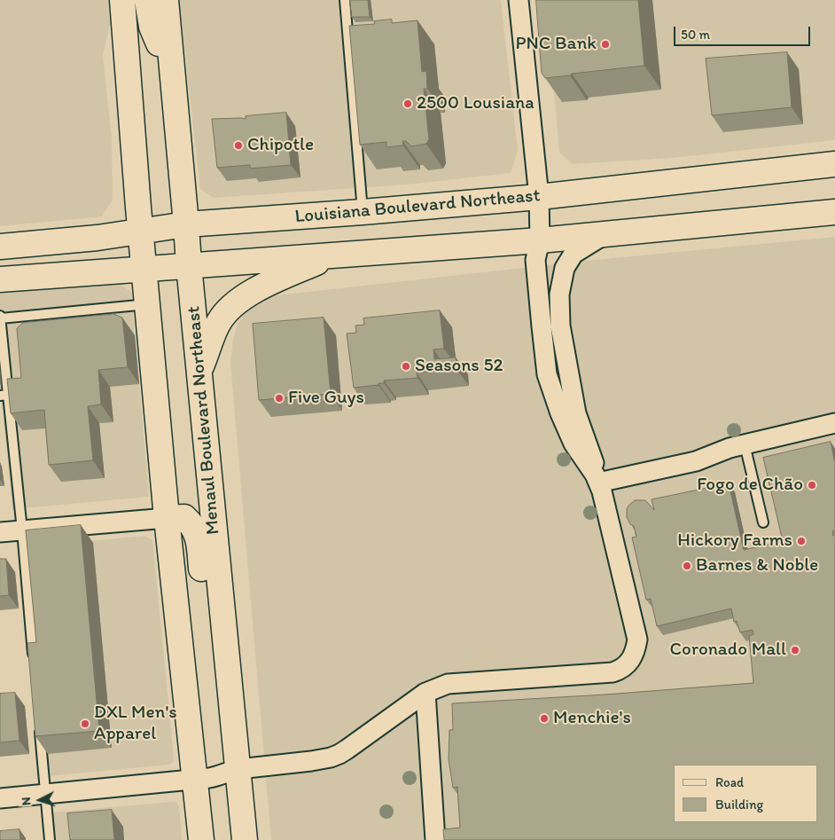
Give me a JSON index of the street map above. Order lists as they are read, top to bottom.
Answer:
{
  "streets": {
    "main road": ["Louisiana Boulevard Northeast", "Menaul Boulevard Northeast"]
  },
  "crossings": [
    ["Louisiana Boulevard Northeast", "Menaul Boulevard Northeast"]
  ],
  "places": [
    "PNC Bank",
    "2500 Lousiana",
    "Chipotle",
    "Seasons 52",
    "Five Guys",
    "Fogo de Chão",
    "Hickory Farms",
    "Barnes & Noble",
    "Coronado Mall",
    "Menchie's",
    "DXL Men's Apparel"
  ],
  "legend": ["Road", "Building"],
  "scale_bar": "50 m",
  "north": "left"
}
